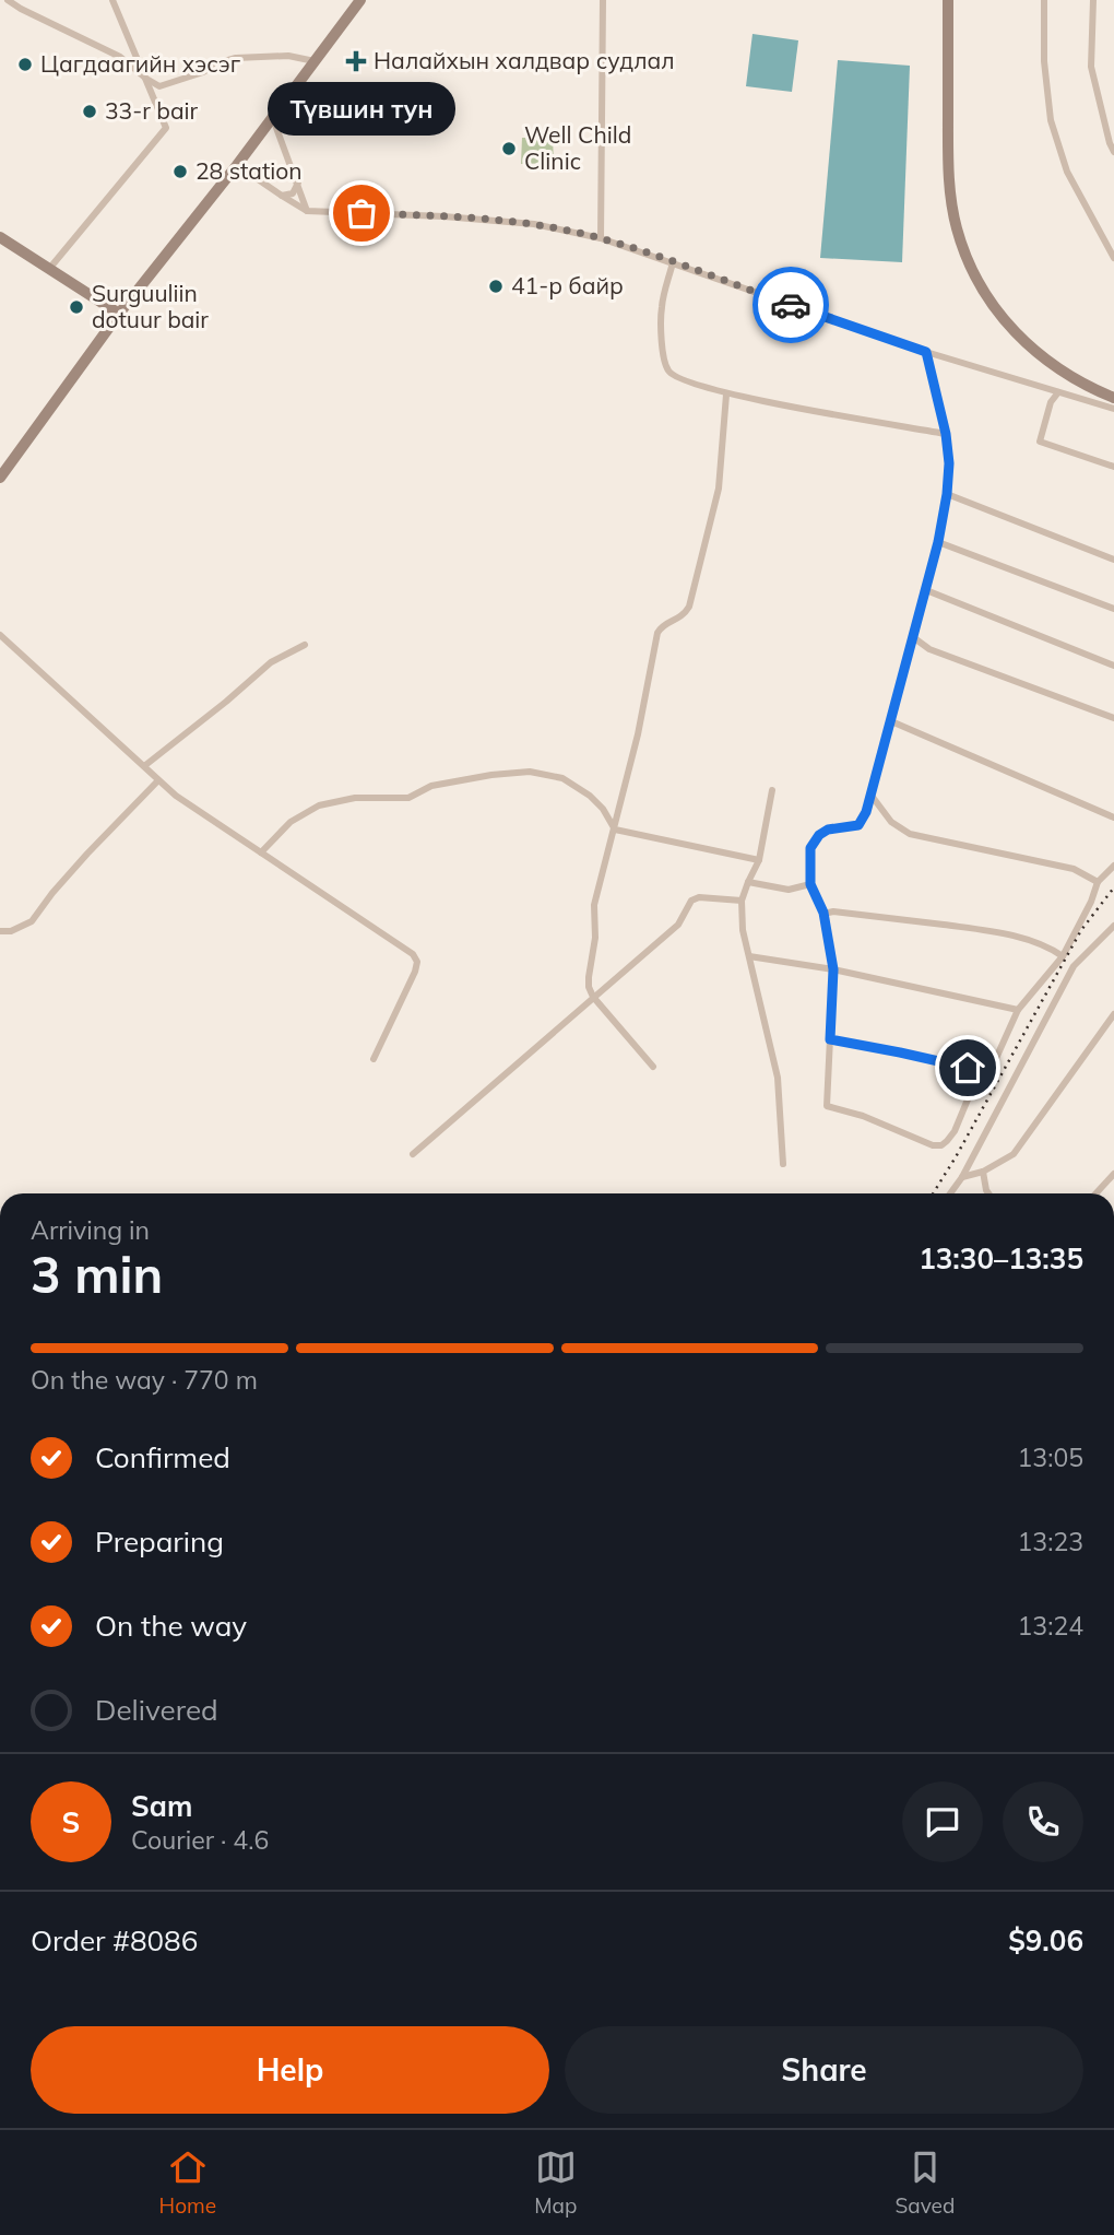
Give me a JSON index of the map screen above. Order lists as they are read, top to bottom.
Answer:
{
  "places": {
    "health": ["Налайхын халдвар судлал"],
    "other": [
      "Цагдаагийн хэсэг",
      "33-r bair",
      "Well Child Clinic",
      "28 station",
      "Түвшин тун",
      "41-р байр",
      "Surguuliin dotuur bair"
    ]
  },
  "page": {
    "bubble": "Түвшин тун",
    "heading": ["3 min", "Arriving in", "13:30–13:35"],
    "panel": [
      "Sam",
      "Courier · 4.6",
      "Order #8086",
      "$9.06"
    ],
    "bar": "On the way · 770 m",
    "list": [
      ["Confirmed", "13:05"],
      ["Preparing", "13:23"],
      ["On the way", "13:24"],
      "Delivered"
    ],
    "round": "S",
    "buttons": ["Help", "Share"],
    "tabs": ["Home", "Map", "Saved"]
  }
}
